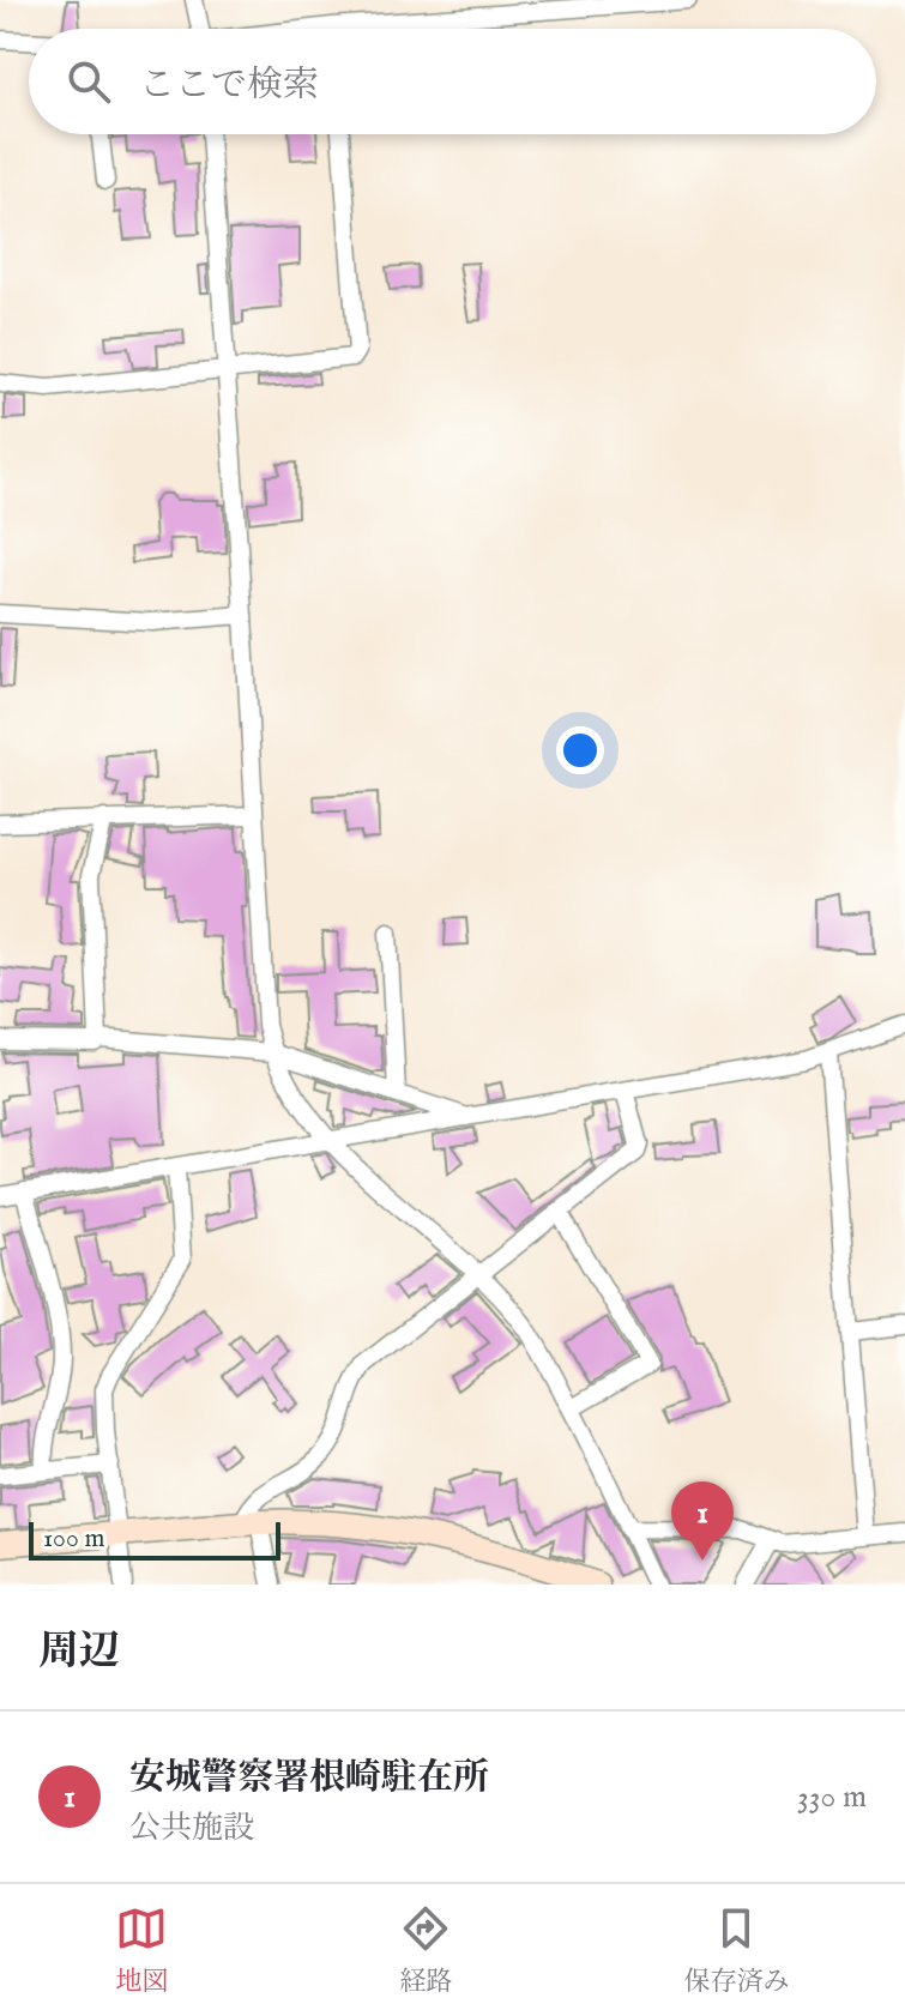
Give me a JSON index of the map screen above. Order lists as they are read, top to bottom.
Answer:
{
  "scale_bar": "100 m",
  "page": {
    "search": "ここで検索",
    "pins": "1",
    "scale": "100 m",
    "heading": "周辺",
    "list": [
      {
        "mark": "1",
        "name": "安城警察署根崎駐在所",
        "note": "公共施設",
        "value": "330 m"
      }
    ],
    "nav": ["地図", "経路", "保存済み"]
  }
}
